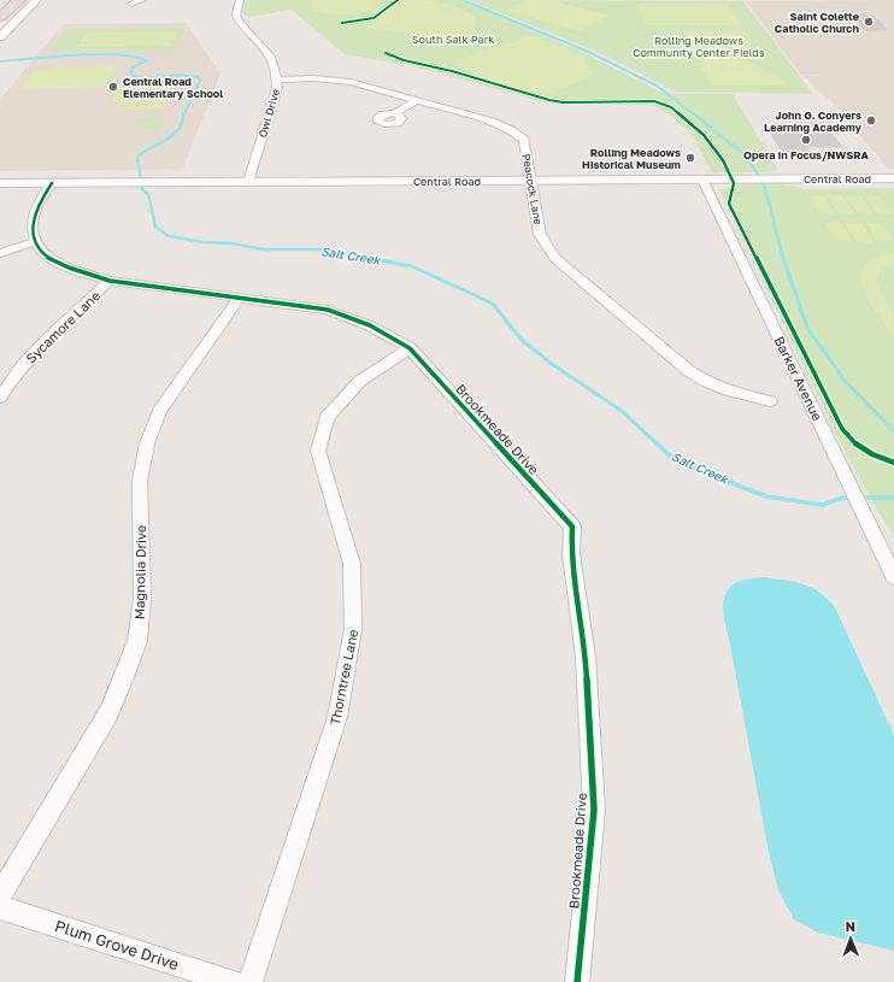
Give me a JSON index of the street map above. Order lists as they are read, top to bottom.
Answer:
{
  "streets": {
    "street": [
      "Owl Drive",
      "Central Road",
      "Peacock Lane",
      "Sycamore Lane",
      "Barker Avenue",
      "Brookmeade Drive",
      "Magnolia Drive",
      "Thorntree Lane",
      "Plum Grove Drive"
    ]
  },
  "crossings": [
    ["Owl Drive", "Central Road"],
    ["Owl Drive", "Peacock Lane"],
    ["Central Road", "Peacock Lane"],
    ["Central Road", "Barker Avenue"],
    ["Sycamore Lane", "Brookmeade Drive"],
    ["Brookmeade Drive", "Magnolia Drive"],
    ["Brookmeade Drive", "Thorntree Lane"]
  ],
  "water": ["Salt Creek"],
  "parks": ["South Salk Park", "Rolling Meadows Community Center Fields"],
  "places": [
    "Saint Colette Catholic Church",
    "Central Road Elementary School",
    "John G. Conyers Learning Academy",
    "Opera in Focus/NWSRA",
    "Rolling Meadows Historical Museum"
  ],
  "north": "top"
}
